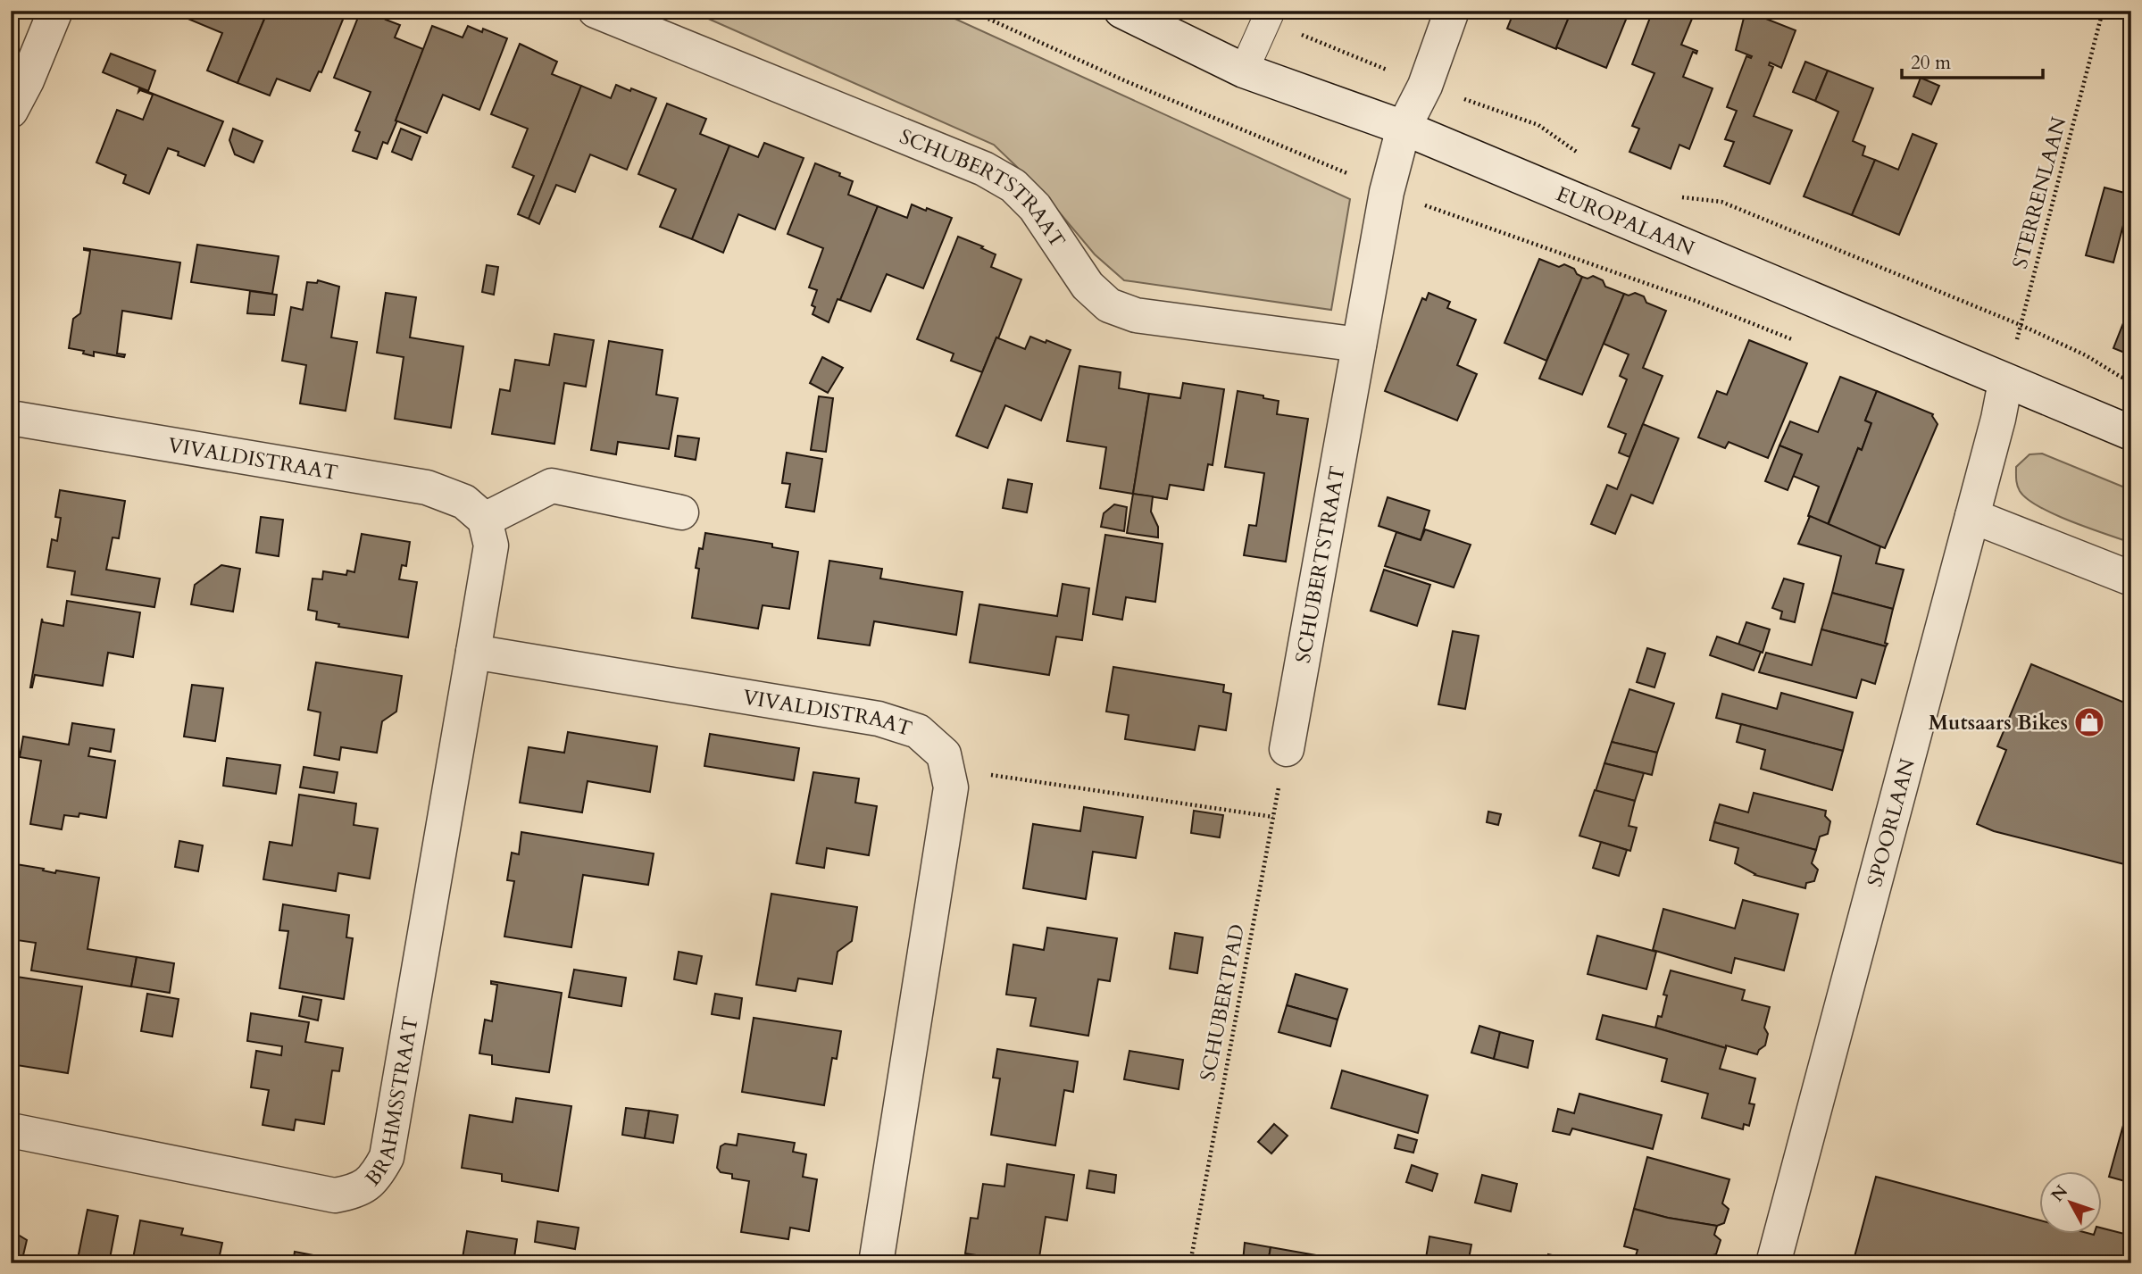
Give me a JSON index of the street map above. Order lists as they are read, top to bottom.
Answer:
{
  "streets": {
    "street": [
      "SCHUBERTSTRAAT",
      "EUROPALAAN",
      "VIVALDISTRAAT",
      "SPOORLAAN",
      "BRAHMSSTRAAT"
    ],
    "path": ["STERRENLAAN", "SCHUBERTPAD"]
  },
  "crossings": [
    ["SCHUBERTSTRAAT", "EUROPALAAN"],
    ["SCHUBERTSTRAAT", "SCHUBERTPAD"],
    ["STERRENLAAN", "EUROPALAAN"],
    ["STERRENLAAN", "SPOORLAAN"],
    ["EUROPALAAN", "SPOORLAAN"],
    ["VIVALDISTRAAT", "BRAHMSSTRAAT"]
  ],
  "places": {
    "shop": ["Mutsaars Bikes"]
  },
  "scale_bar": "20 m",
  "north": "top left"
}
